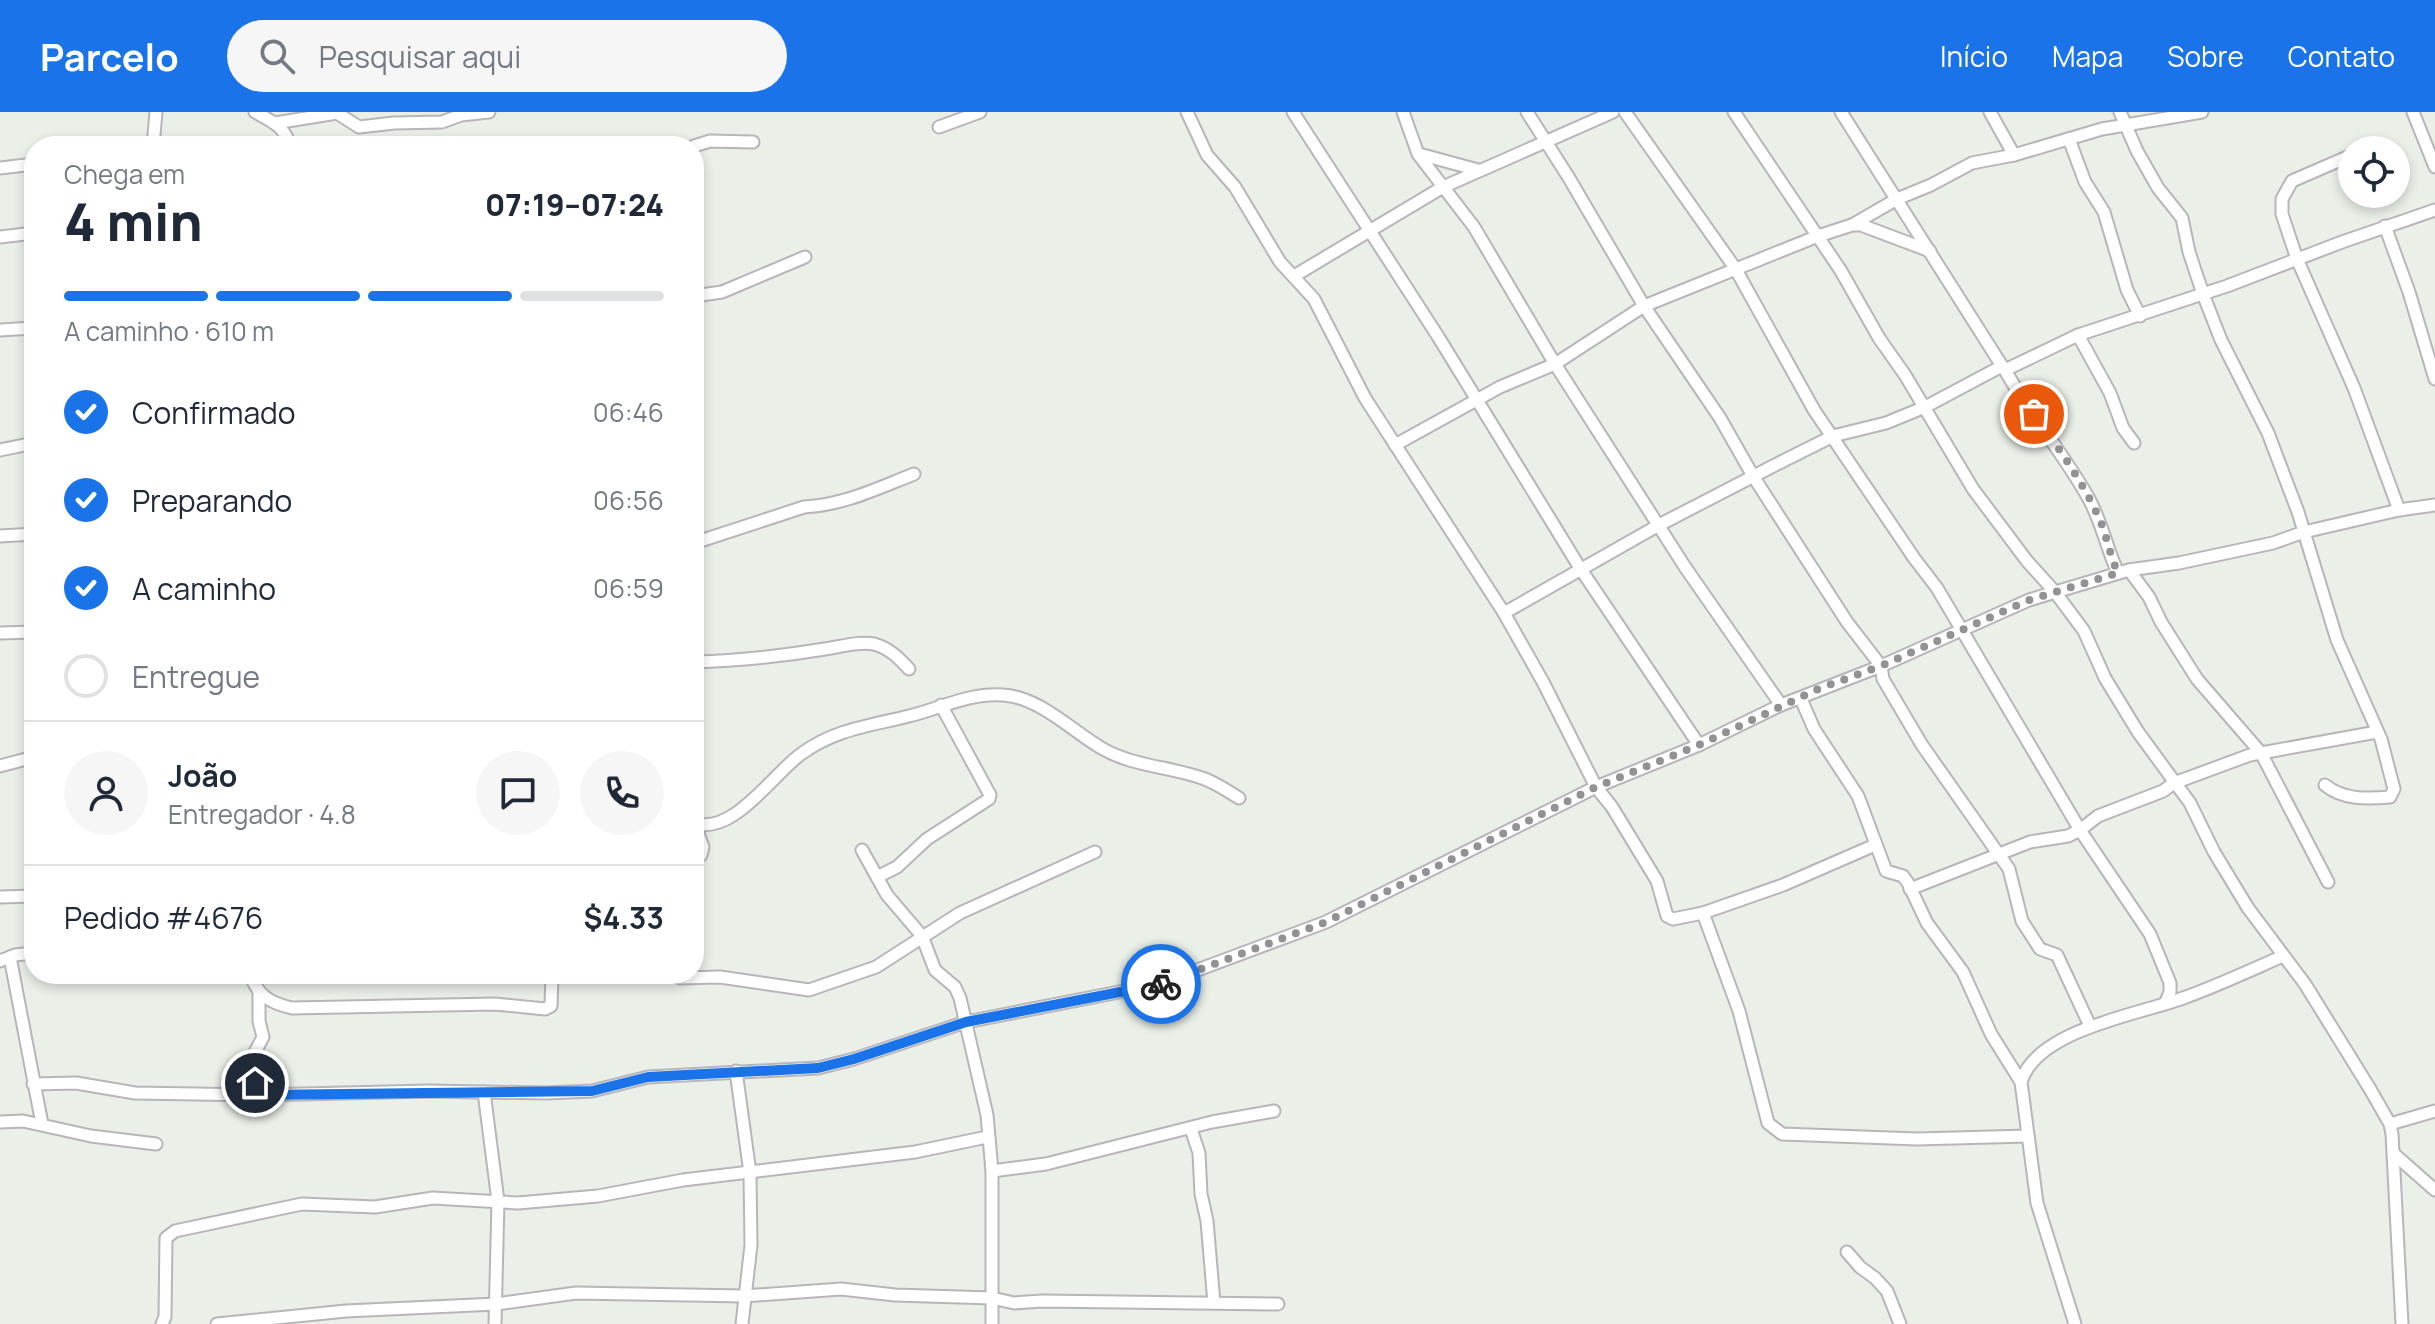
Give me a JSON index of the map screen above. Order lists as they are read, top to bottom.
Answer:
{
  "page": {
    "header": "Parcelo",
    "search": "Pesquisar aqui",
    "nav": [
      "Início",
      "Mapa",
      "Sobre",
      "Contato"
    ],
    "heading": ["4 min", "Chega em", "07:19–07:24"],
    "panel": [
      "João",
      "Entregador · 4.8",
      "Pedido #4676",
      "$4.33"
    ],
    "bar": "A caminho · 610 m",
    "list": [
      ["Confirmado", "06:46"],
      ["Preparando", "06:56"],
      ["A caminho", "06:59"],
      "Entregue"
    ]
  }
}
